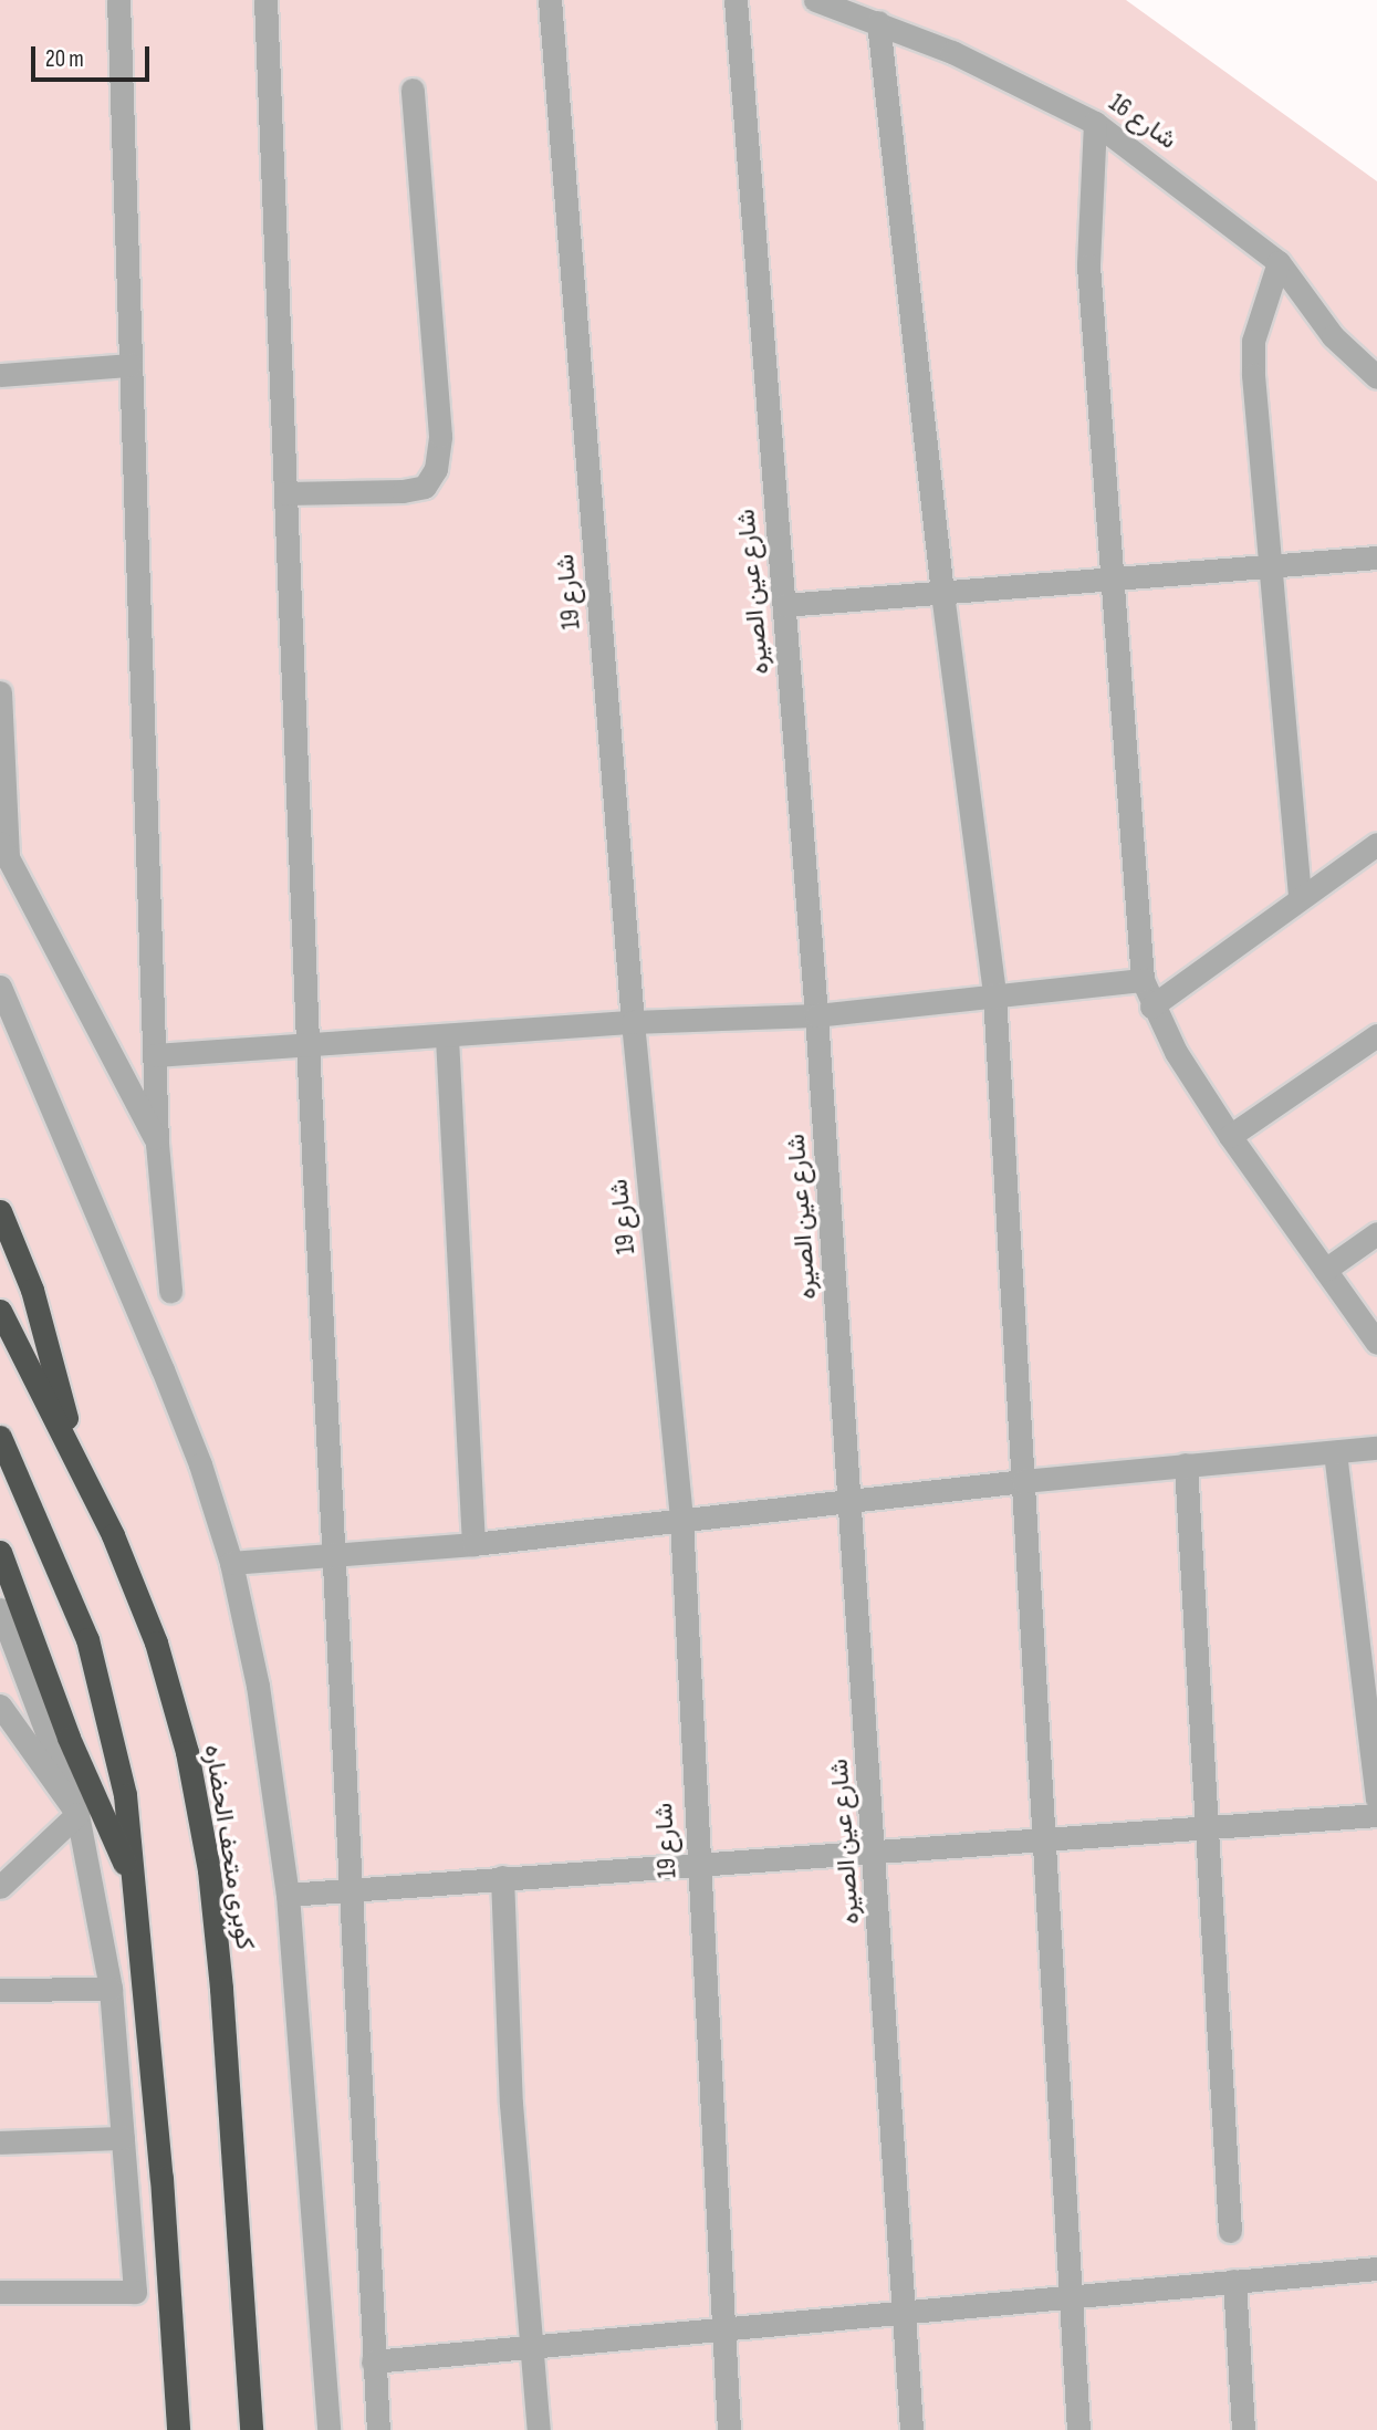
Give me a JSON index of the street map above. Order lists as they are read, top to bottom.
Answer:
{
  "streets": {
    "highway": ["كوبرى متحف الحضاره"],
    "street": ["شارع 16", "شارع 19", "شارع عين الصيره"]
  },
  "scale_bar": "20 m"
}
